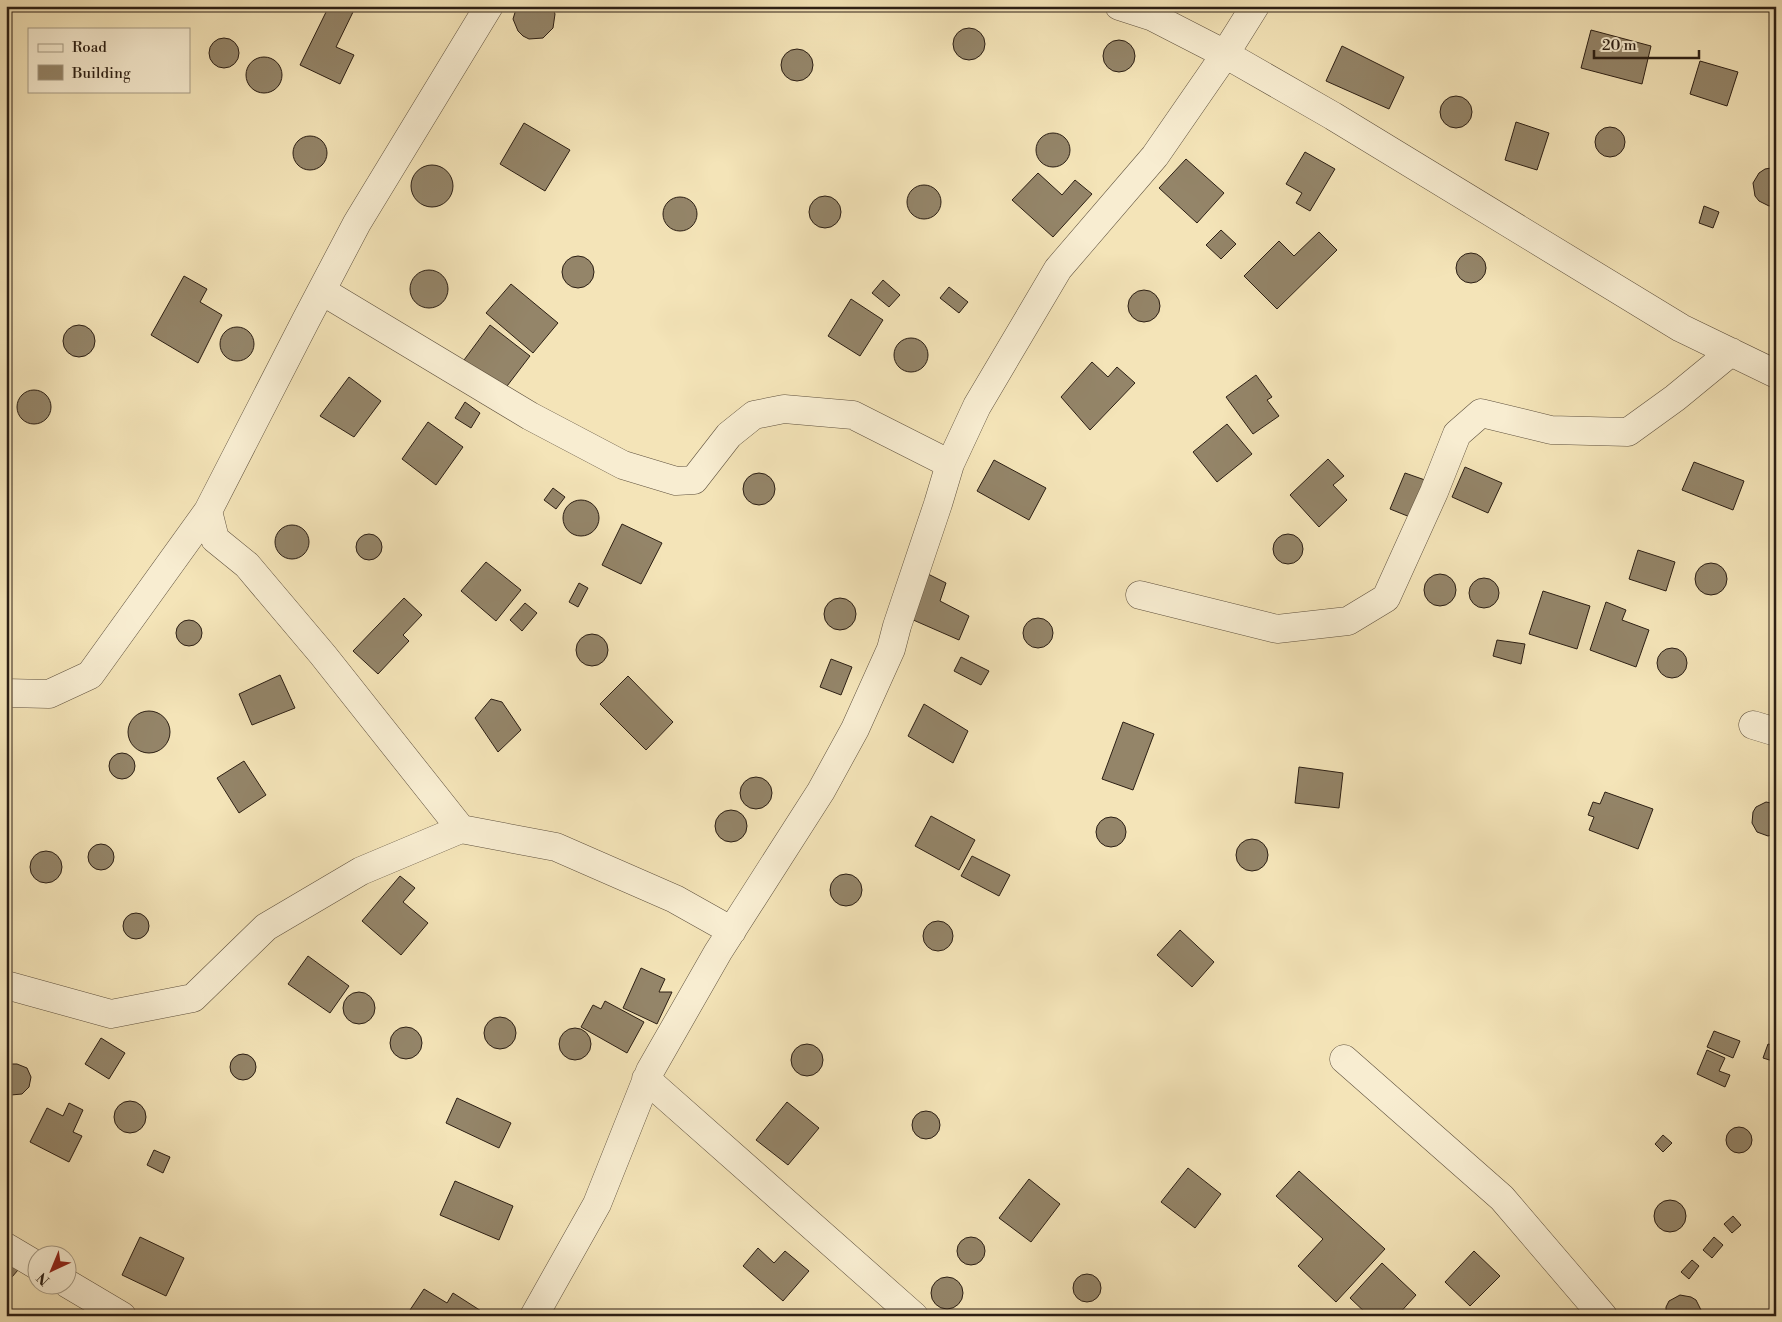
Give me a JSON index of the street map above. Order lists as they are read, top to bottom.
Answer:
{
  "legend": ["Road", "Building"],
  "scale_bar": "20 m",
  "north": "bottom left"
}
